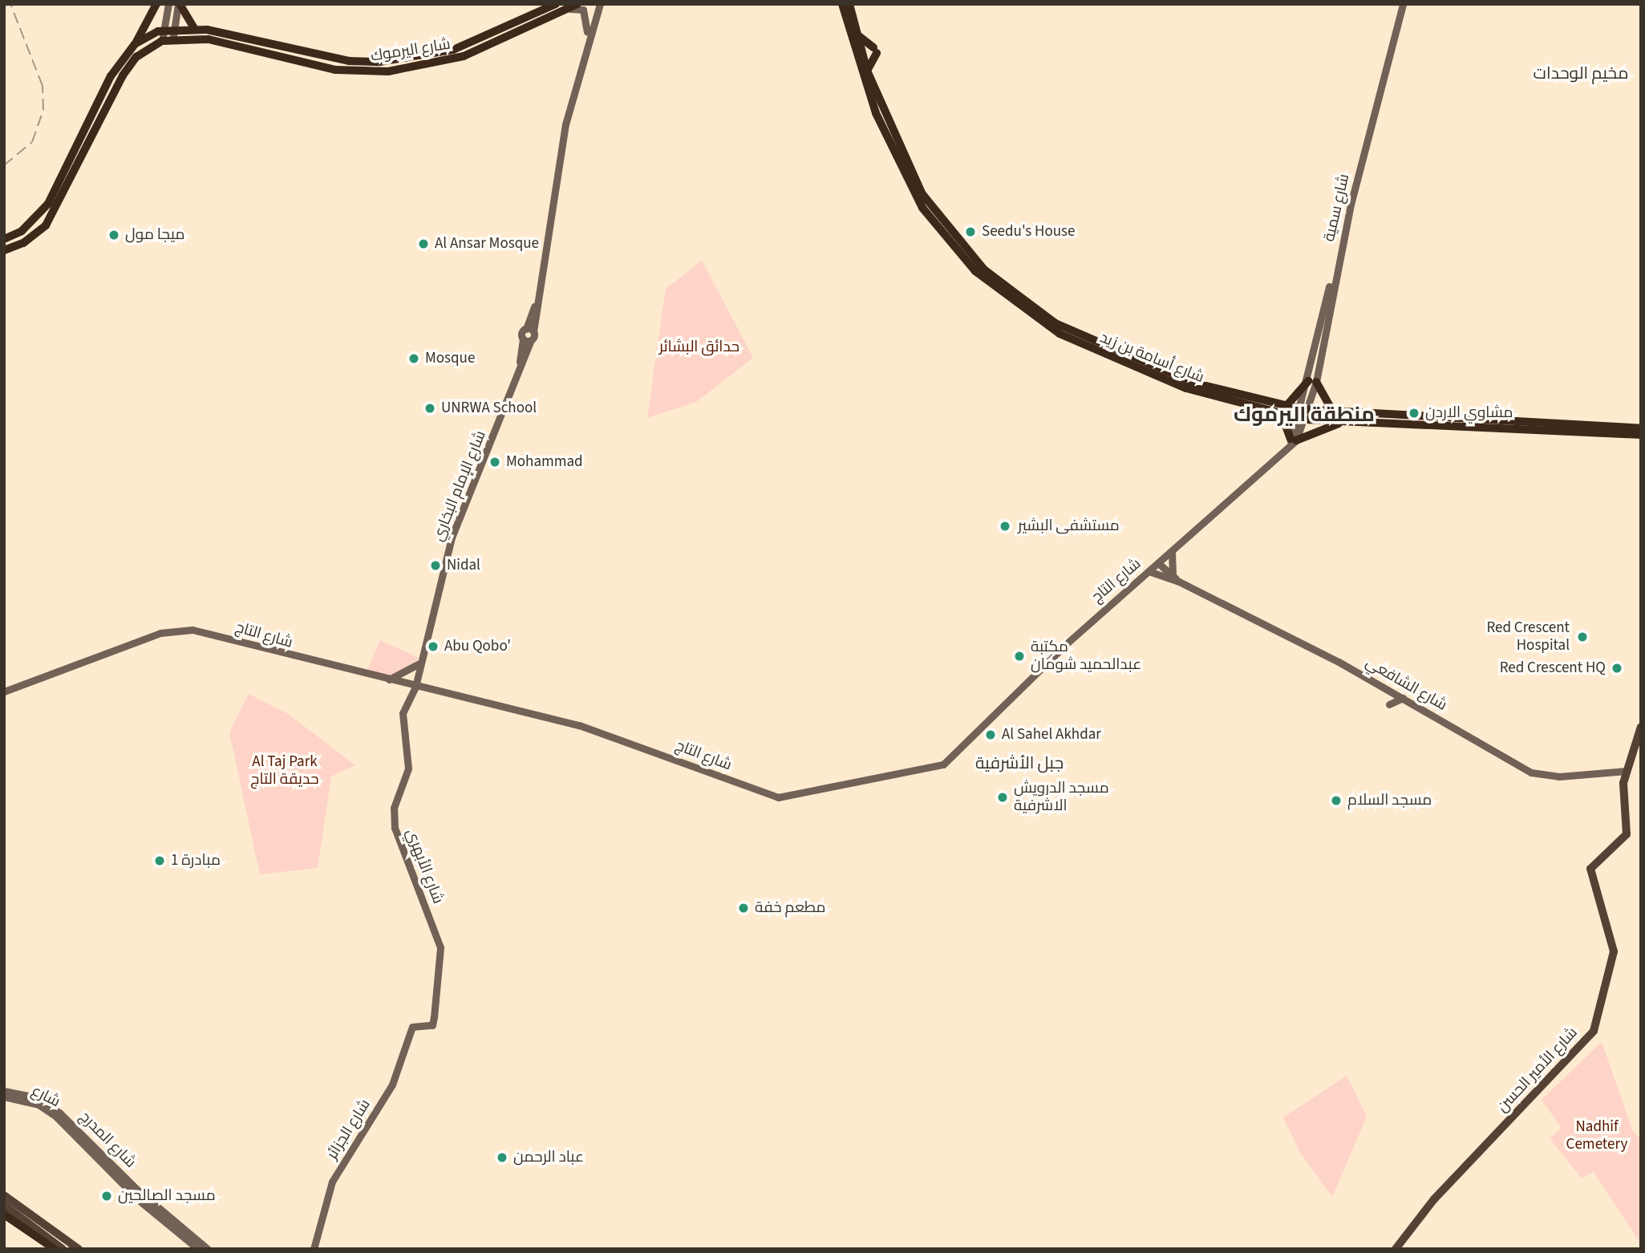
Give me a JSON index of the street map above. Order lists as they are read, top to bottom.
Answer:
{
  "streets": {
    "highway": ["شارع اليرموك", "شارع أسامة بن زيد"],
    "main road": ["شارع الأمير الحسن"],
    "street": [
      "شارع سمية",
      "شارع الإمام البخاري",
      "شارع التاج",
      "شارع الشافعي",
      "شارع الأبهري",
      "شارع",
      "شارع الجزائر",
      "شارع المدرج"
    ]
  },
  "crossings": [
    ["شارع سمية", "شارع أسامة بن زيد"],
    ["شارع سمية", "شارع التاج"],
    ["شارع أسامة بن زيد", "شارع التاج"],
    ["شارع الإمام البخاري", "شارع التاج"],
    ["شارع الإمام البخاري", "شارع الأبهري"],
    ["شارع التاج", "شارع الشافعي"],
    ["شارع التاج", "شارع الأبهري"],
    ["شارع الشافعي", "شارع الأمير الحسن"],
    ["شارع الأبهري", "شارع الجزائر"],
    ["شارع", "شارع المدرج"]
  ],
  "districts": ["مخيم الوحدات", "منطقة اليرموك", "جبل الأشرفية"],
  "parks": ["حدائق البشائر", "Al Taj Park حديقة التاج", "Nadhif Cemetery"],
  "places": [
    "Seedu's House",
    "ميجا مول",
    "Al Ansar Mosque",
    "Mosque",
    "UNRWA School",
    "مشاوي الاردن",
    "Mohammad",
    "مستشفى البشير",
    "Nidal",
    "Red Crescent Hospital",
    "Abu Qobo'",
    "مكتبة عبدالحميد شومان",
    "Red Crescent HQ",
    "Al Sahel Akhdar",
    "مسجد الدرويش الاشرفية",
    "مسجد السلام",
    "مبادرة 1",
    "مطعم خفة",
    "عباد الرحمن",
    "مسجد الصالحين"
  ]
}
